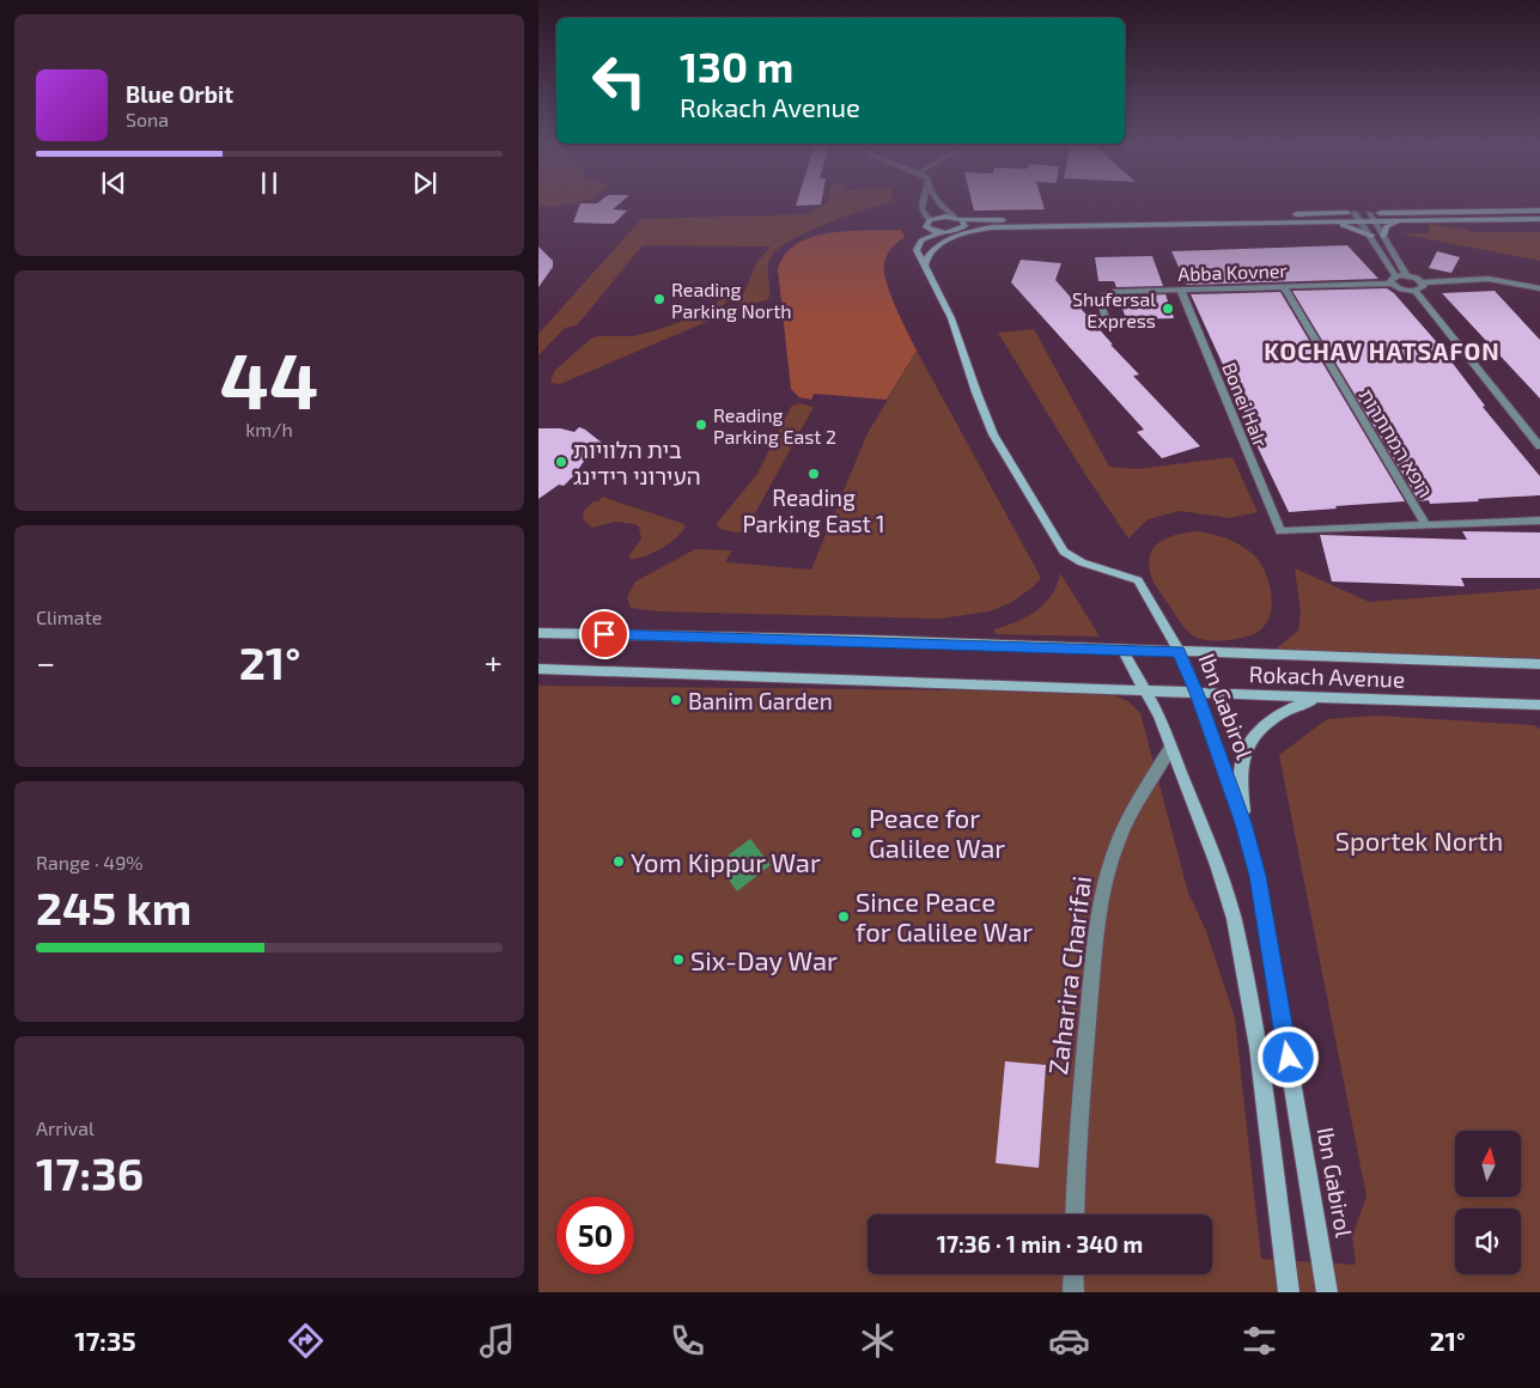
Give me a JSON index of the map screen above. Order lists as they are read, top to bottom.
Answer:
{
  "streets": {
    "main road": ["Rokach Avenue", "Ibn Gabirol"],
    "street": [
      "Abba Kovner",
      "Bonei HaIr",
      "רופא המחתרות",
      "Zaharira Charifai"
    ]
  },
  "crossings": [
    ["Abba Kovner", "Bonei HaIr"],
    ["Abba Kovner", "רופא המחתרות"],
    ["Bonei HaIr", "רופא המחתרות"],
    ["Rokach Avenue", "Ibn Gabirol"]
  ],
  "districts": ["KOCHAV HATSAFON"],
  "parks": ["Sportek North"],
  "places": [
    "Reading Parking North",
    "Shufersal Express",
    "Reading Parking East 2",
    "בית הלוויות העירוני רידינג",
    "Reading Parking East 1",
    "Banim Garden",
    "Peace for Galilee War",
    "Yom Kippur War",
    "Since Peace for Galilee War",
    "Six-Day War"
  ],
  "north": "top",
  "page": {
    "turn": ["130 m", "Rokach Avenue"],
    "song": ["Blue Orbit", "Sona"],
    "tile": [
      ["44", "km/h"],
      "Climate",
      ["Range · 49%", "245 km"],
      ["Arrival", "17:36"]
    ],
    "heat": ["−", "21°", "+"],
    "limit": "50",
    "trip": "17:36 · 1 min · 340 m",
    "tabs": ["17:35", "21°"]
  }
}
